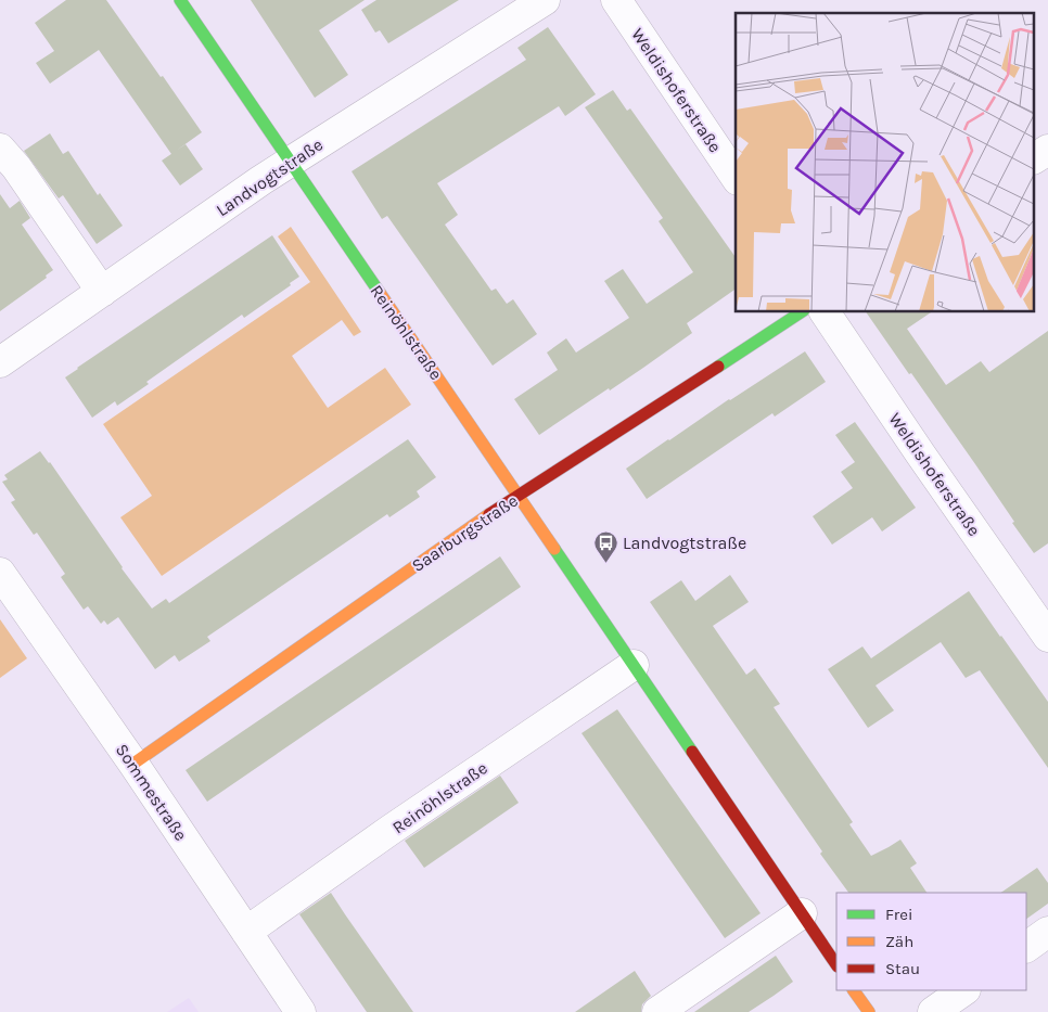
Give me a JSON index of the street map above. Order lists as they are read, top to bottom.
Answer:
{
  "streets": {
    "street": [
      "Weldishoferstraße",
      "Landvogtstraße",
      "Reinöhlstraße",
      "Saarburgstraße",
      "Sommestraße"
    ]
  },
  "crossings": [
    ["Landvogtstraße", "Reinöhlstraße"],
    ["Reinöhlstraße", "Saarburgstraße"],
    ["Reinöhlstraße", "Sommestraße"],
    ["Saarburgstraße", "Sommestraße"]
  ],
  "places": {
    "bus stop": ["Landvogtstraße"]
  },
  "legend": ["Frei", "Zäh", "Stau"]
}
